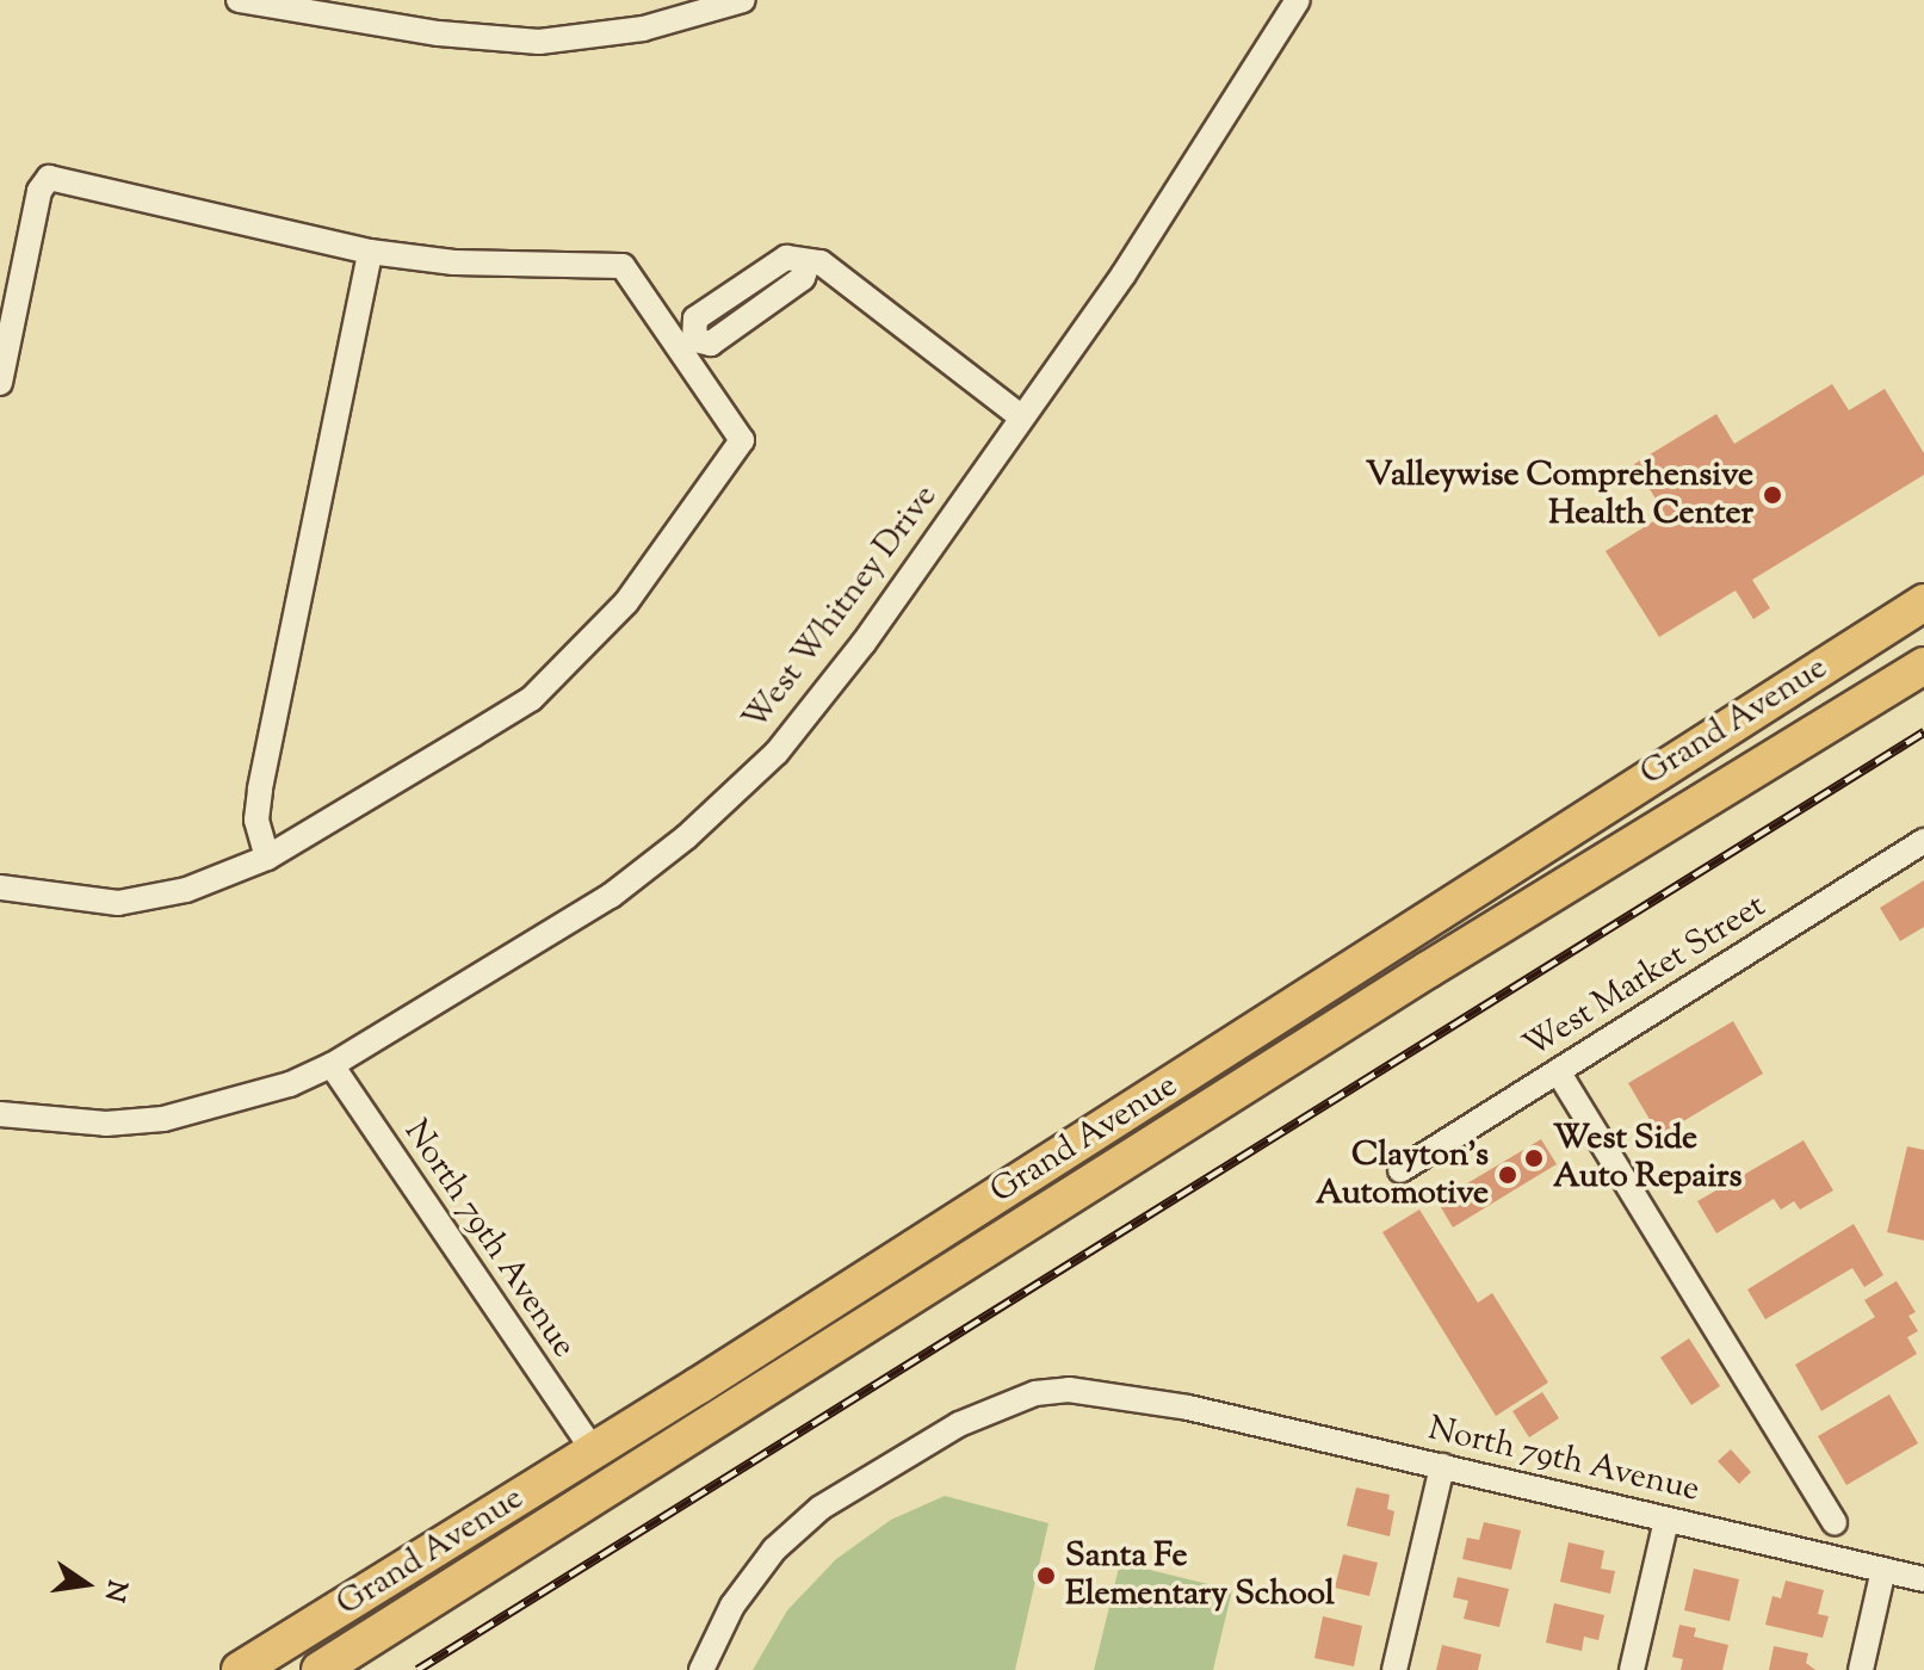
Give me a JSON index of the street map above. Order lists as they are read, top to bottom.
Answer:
{
  "streets": {
    "highway": ["Grand Avenue"],
    "street": ["West Whitney Drive", "West Market Street", "North 79th Avenue"]
  },
  "crossings": [
    ["West Whitney Drive", "North 79th Avenue"],
    ["Grand Avenue", "North 79th Avenue"]
  ],
  "places": [
    "Valleywise Comprehensive Health Center",
    "West Side Auto Repairs",
    "Clayton's Automotive",
    "Santa Fe Elementary School"
  ],
  "north": "right"
}
